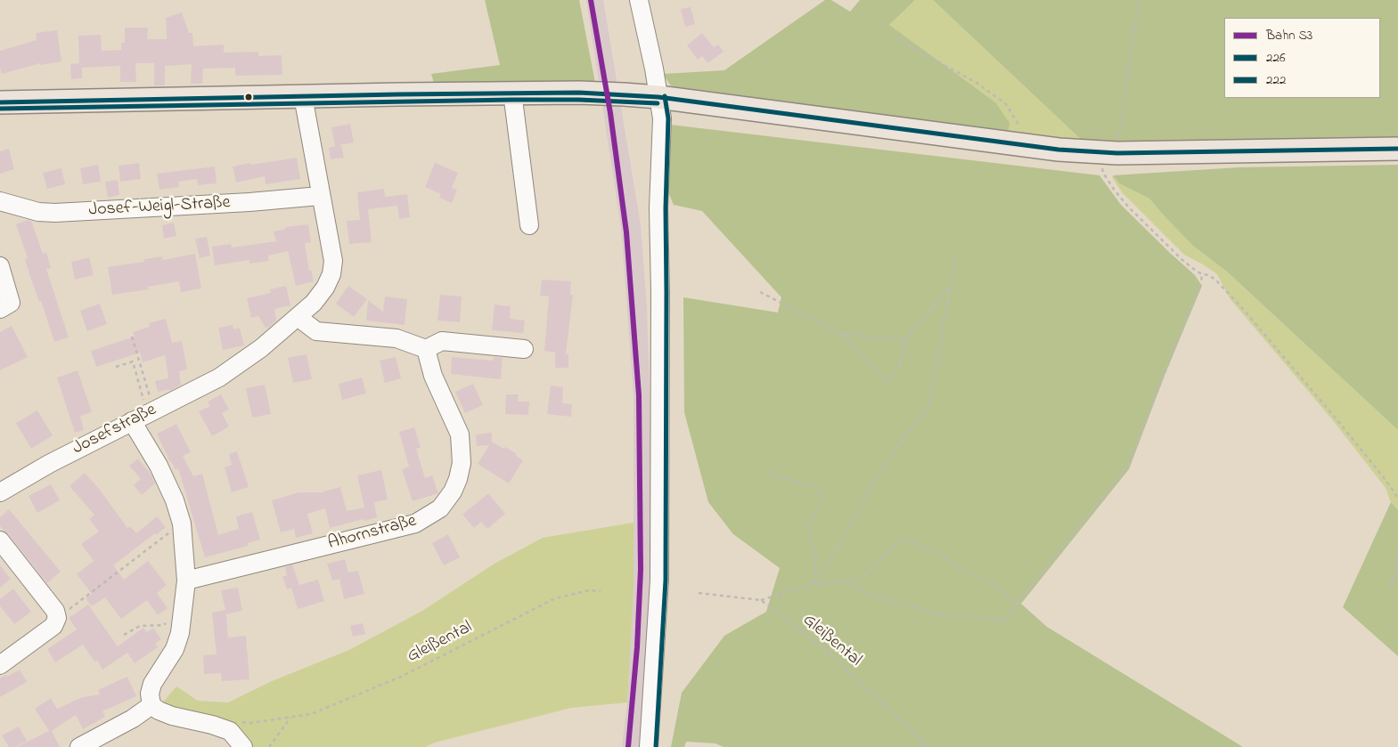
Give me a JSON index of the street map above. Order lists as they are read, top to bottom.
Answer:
{
  "streets": {
    "street": ["Josef-Weigl-Straße", "Josefstraße", "Ahornstraße"],
    "path": ["Gleißental"]
  },
  "crossings": [
    ["Josef-Weigl-Straße", "Josefstraße"]
  ],
  "lines": ["rail line S3", "transit line 226", "transit line 222"],
  "legend": ["Bahn S3", "226", "222"]
}
